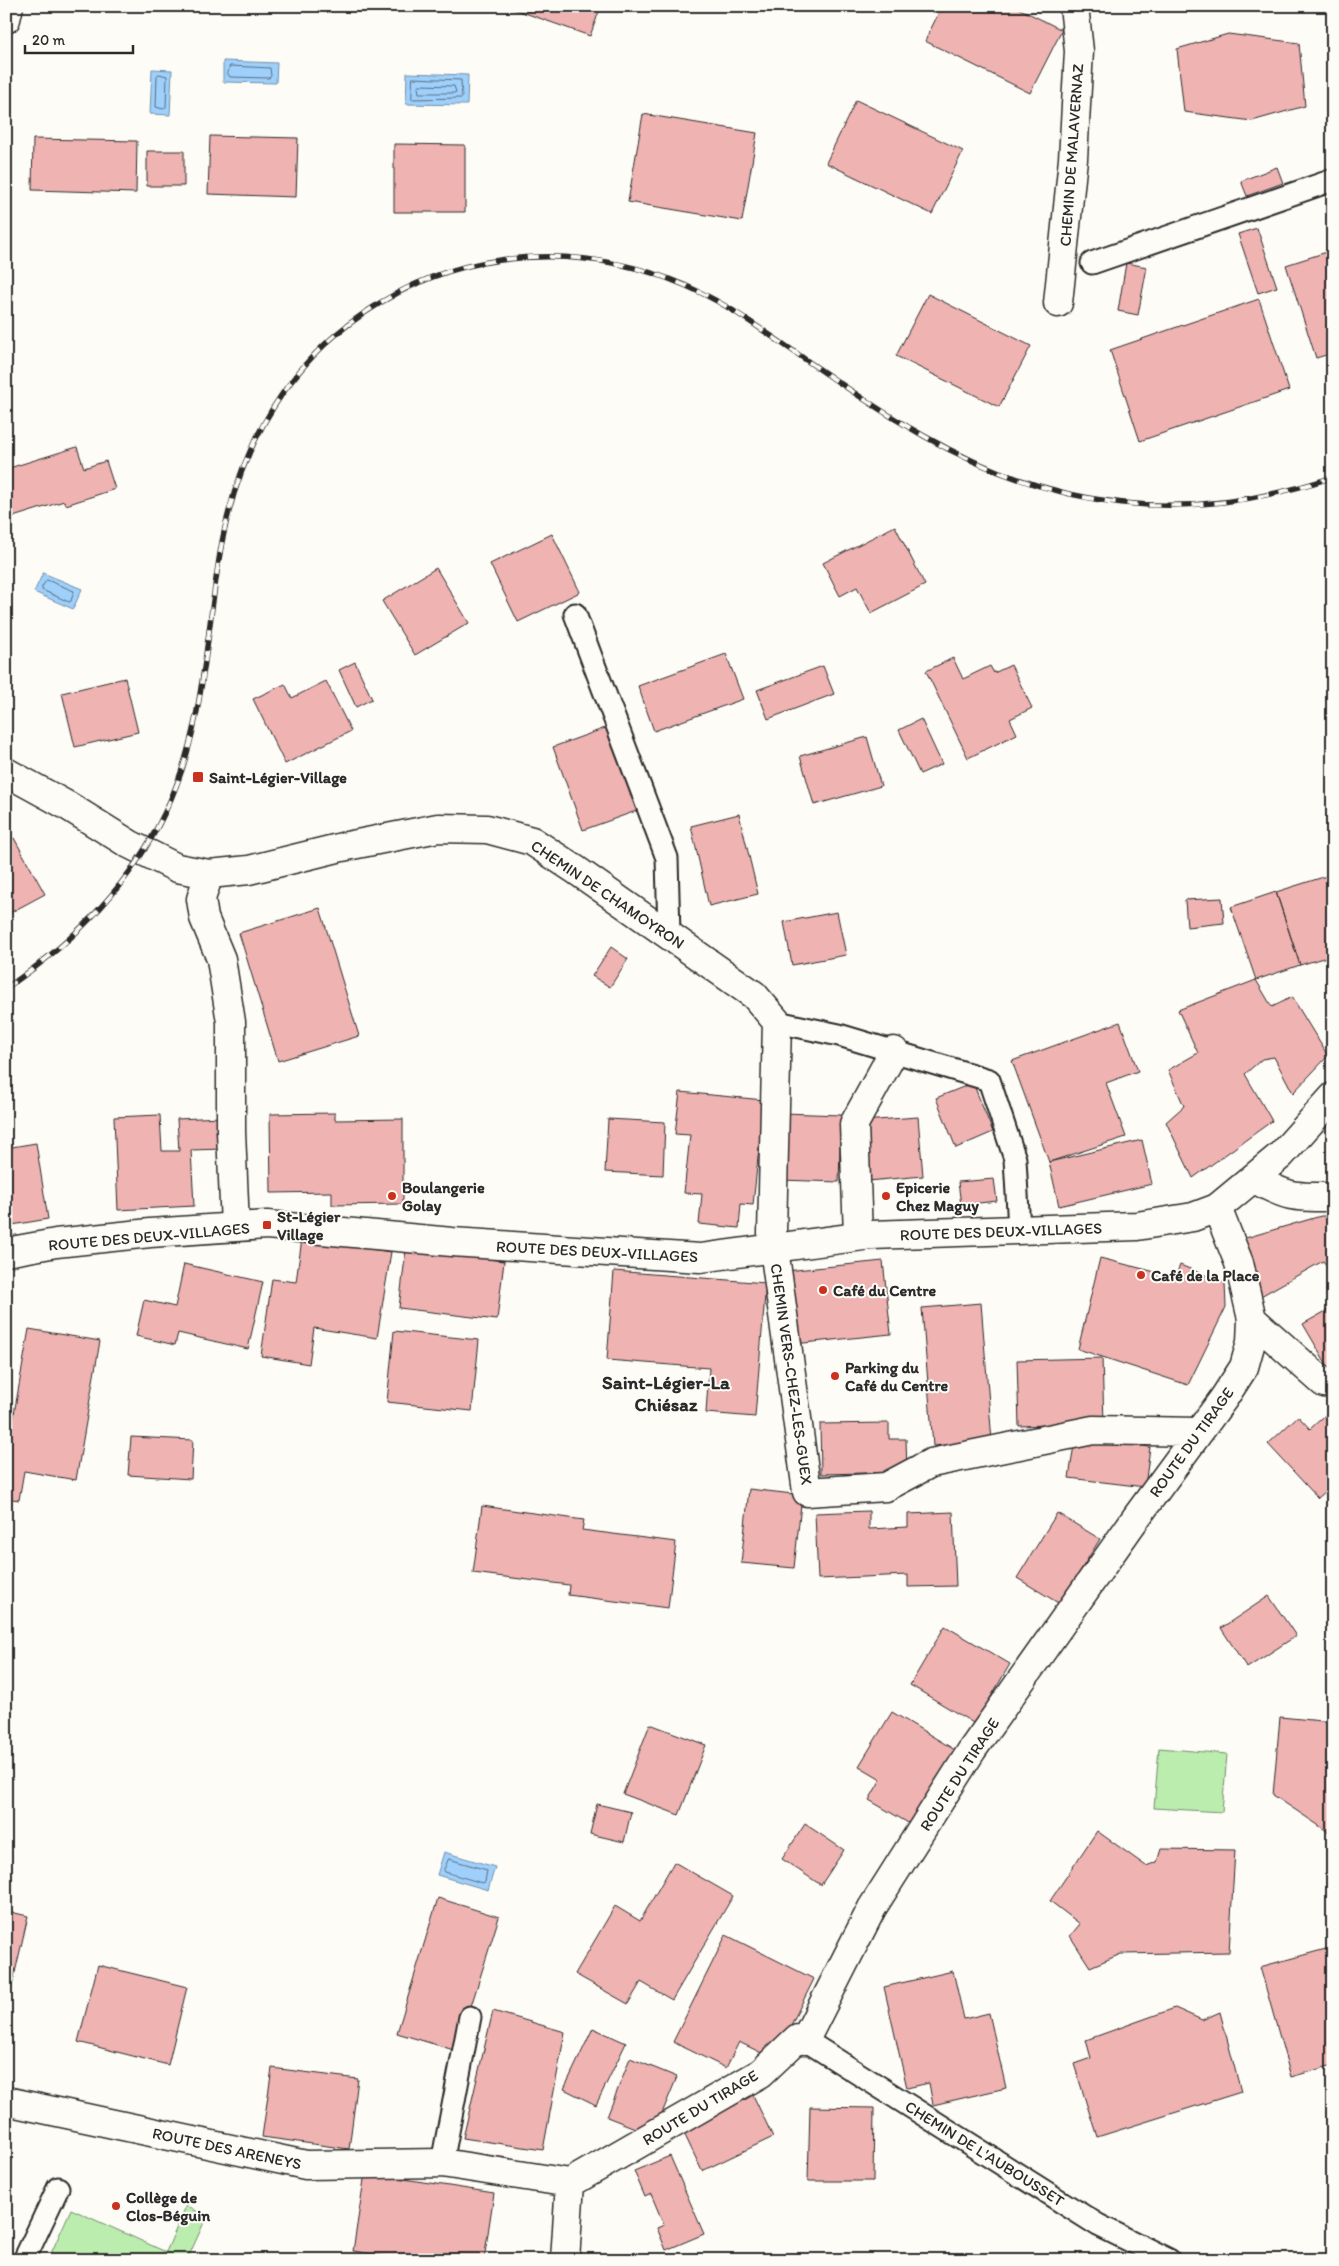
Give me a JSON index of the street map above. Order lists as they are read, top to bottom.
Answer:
{
  "streets": {
    "street": [
      "CHEMIN DE MALAVERNAZ",
      "CHEMIN DE CHAMOYRON",
      "ROUTE DES DEUX-VILLAGES",
      "CHEMIN VERS-CHEZ-LES-GUEX",
      "ROUTE DU TIRAGE",
      "ROUTE DES ARENEYS"
    ],
    "lane": ["CHEMIN DE L'AUBOUSSET"]
  },
  "crossings": [
    ["ROUTE DES DEUX-VILLAGES", "CHEMIN VERS-CHEZ-LES-GUEX"],
    ["ROUTE DES DEUX-VILLAGES", "ROUTE DU TIRAGE"],
    ["CHEMIN VERS-CHEZ-LES-GUEX", "ROUTE DU TIRAGE"],
    ["ROUTE DU TIRAGE", "ROUTE DES ARENEYS"],
    ["ROUTE DU TIRAGE", "CHEMIN DE L'AUBOUSSET"]
  ],
  "districts": ["Saint-Légier-La Chiésaz"],
  "places": {
    "transit": ["Saint-Légier-Village", "St-Légier Village"],
    "other": [
      "Boulangerie Golay",
      "Epicerie Chez Maguy",
      "Café de la Place",
      "Café du Centre",
      "Parking du Café du Centre",
      "Collège de Clos-Béguin"
    ]
  },
  "scale_bar": "20 m"
}
